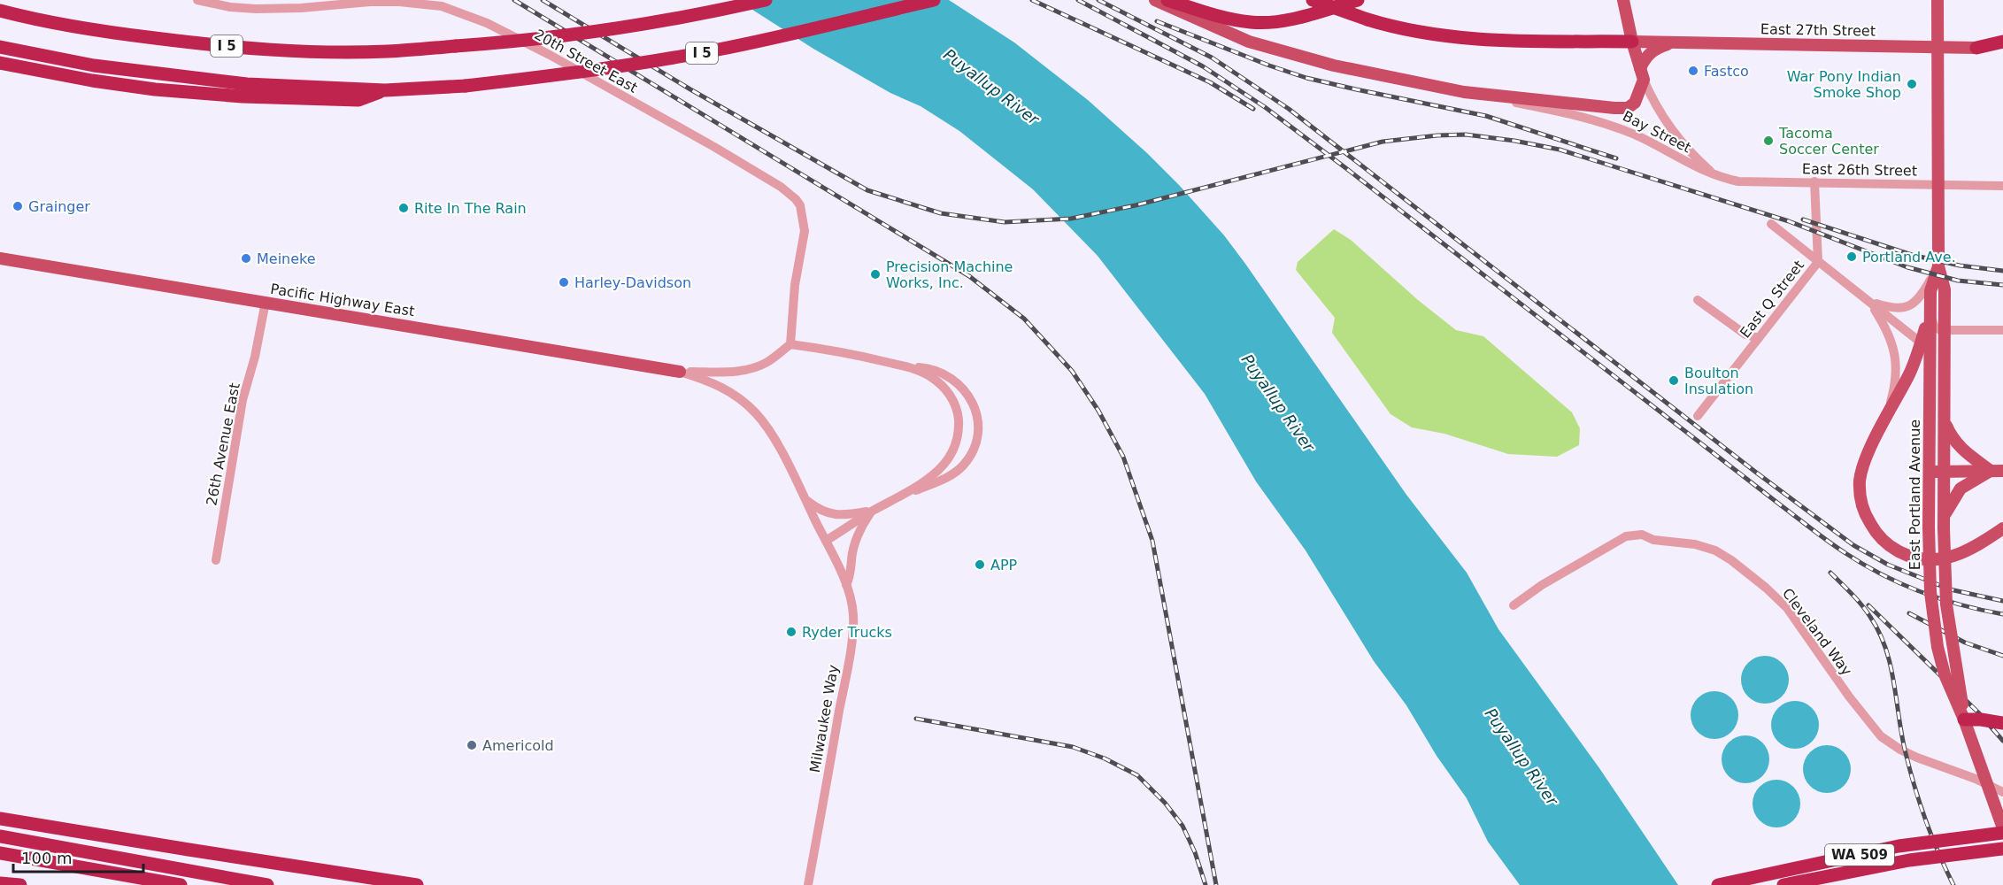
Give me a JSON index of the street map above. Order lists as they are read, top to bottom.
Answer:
{
  "streets": {
    "highway": ["I 5", "WA 509"],
    "main road": [
      "East 27th Street",
      "Bay Street",
      "Pacific Highway East",
      "East Portland Avenue"
    ],
    "street": [
      "20th Street East",
      "East 26th Street",
      "East Q Street",
      "26th Avenue East",
      "Cleveland Way",
      "Milwaukee Way"
    ]
  },
  "crossings": [
    ["East 27th Street", "Bay Street"],
    ["East 27th Street", "East Portland Avenue"],
    ["Bay Street", "East 26th Street"],
    ["East 26th Street", "East Q Street"],
    ["East 26th Street", "East Portland Avenue"],
    ["Pacific Highway East", "26th Avenue East"],
    ["Pacific Highway East", "Milwaukee Way"]
  ],
  "water": ["Puyallup River"],
  "places": [
    "Fastco",
    "War Pony Indian Smoke Shop",
    "Tacoma Soccer Center",
    "Grainger",
    "Rite In The Rain",
    "Portland Ave.",
    "Meineke",
    "Precision Machine Works, Inc.",
    "Harley-Davidson",
    "Boulton Insulation",
    "APP",
    "Ryder Trucks",
    "Americold"
  ],
  "scale_bar": "100 m"
}
